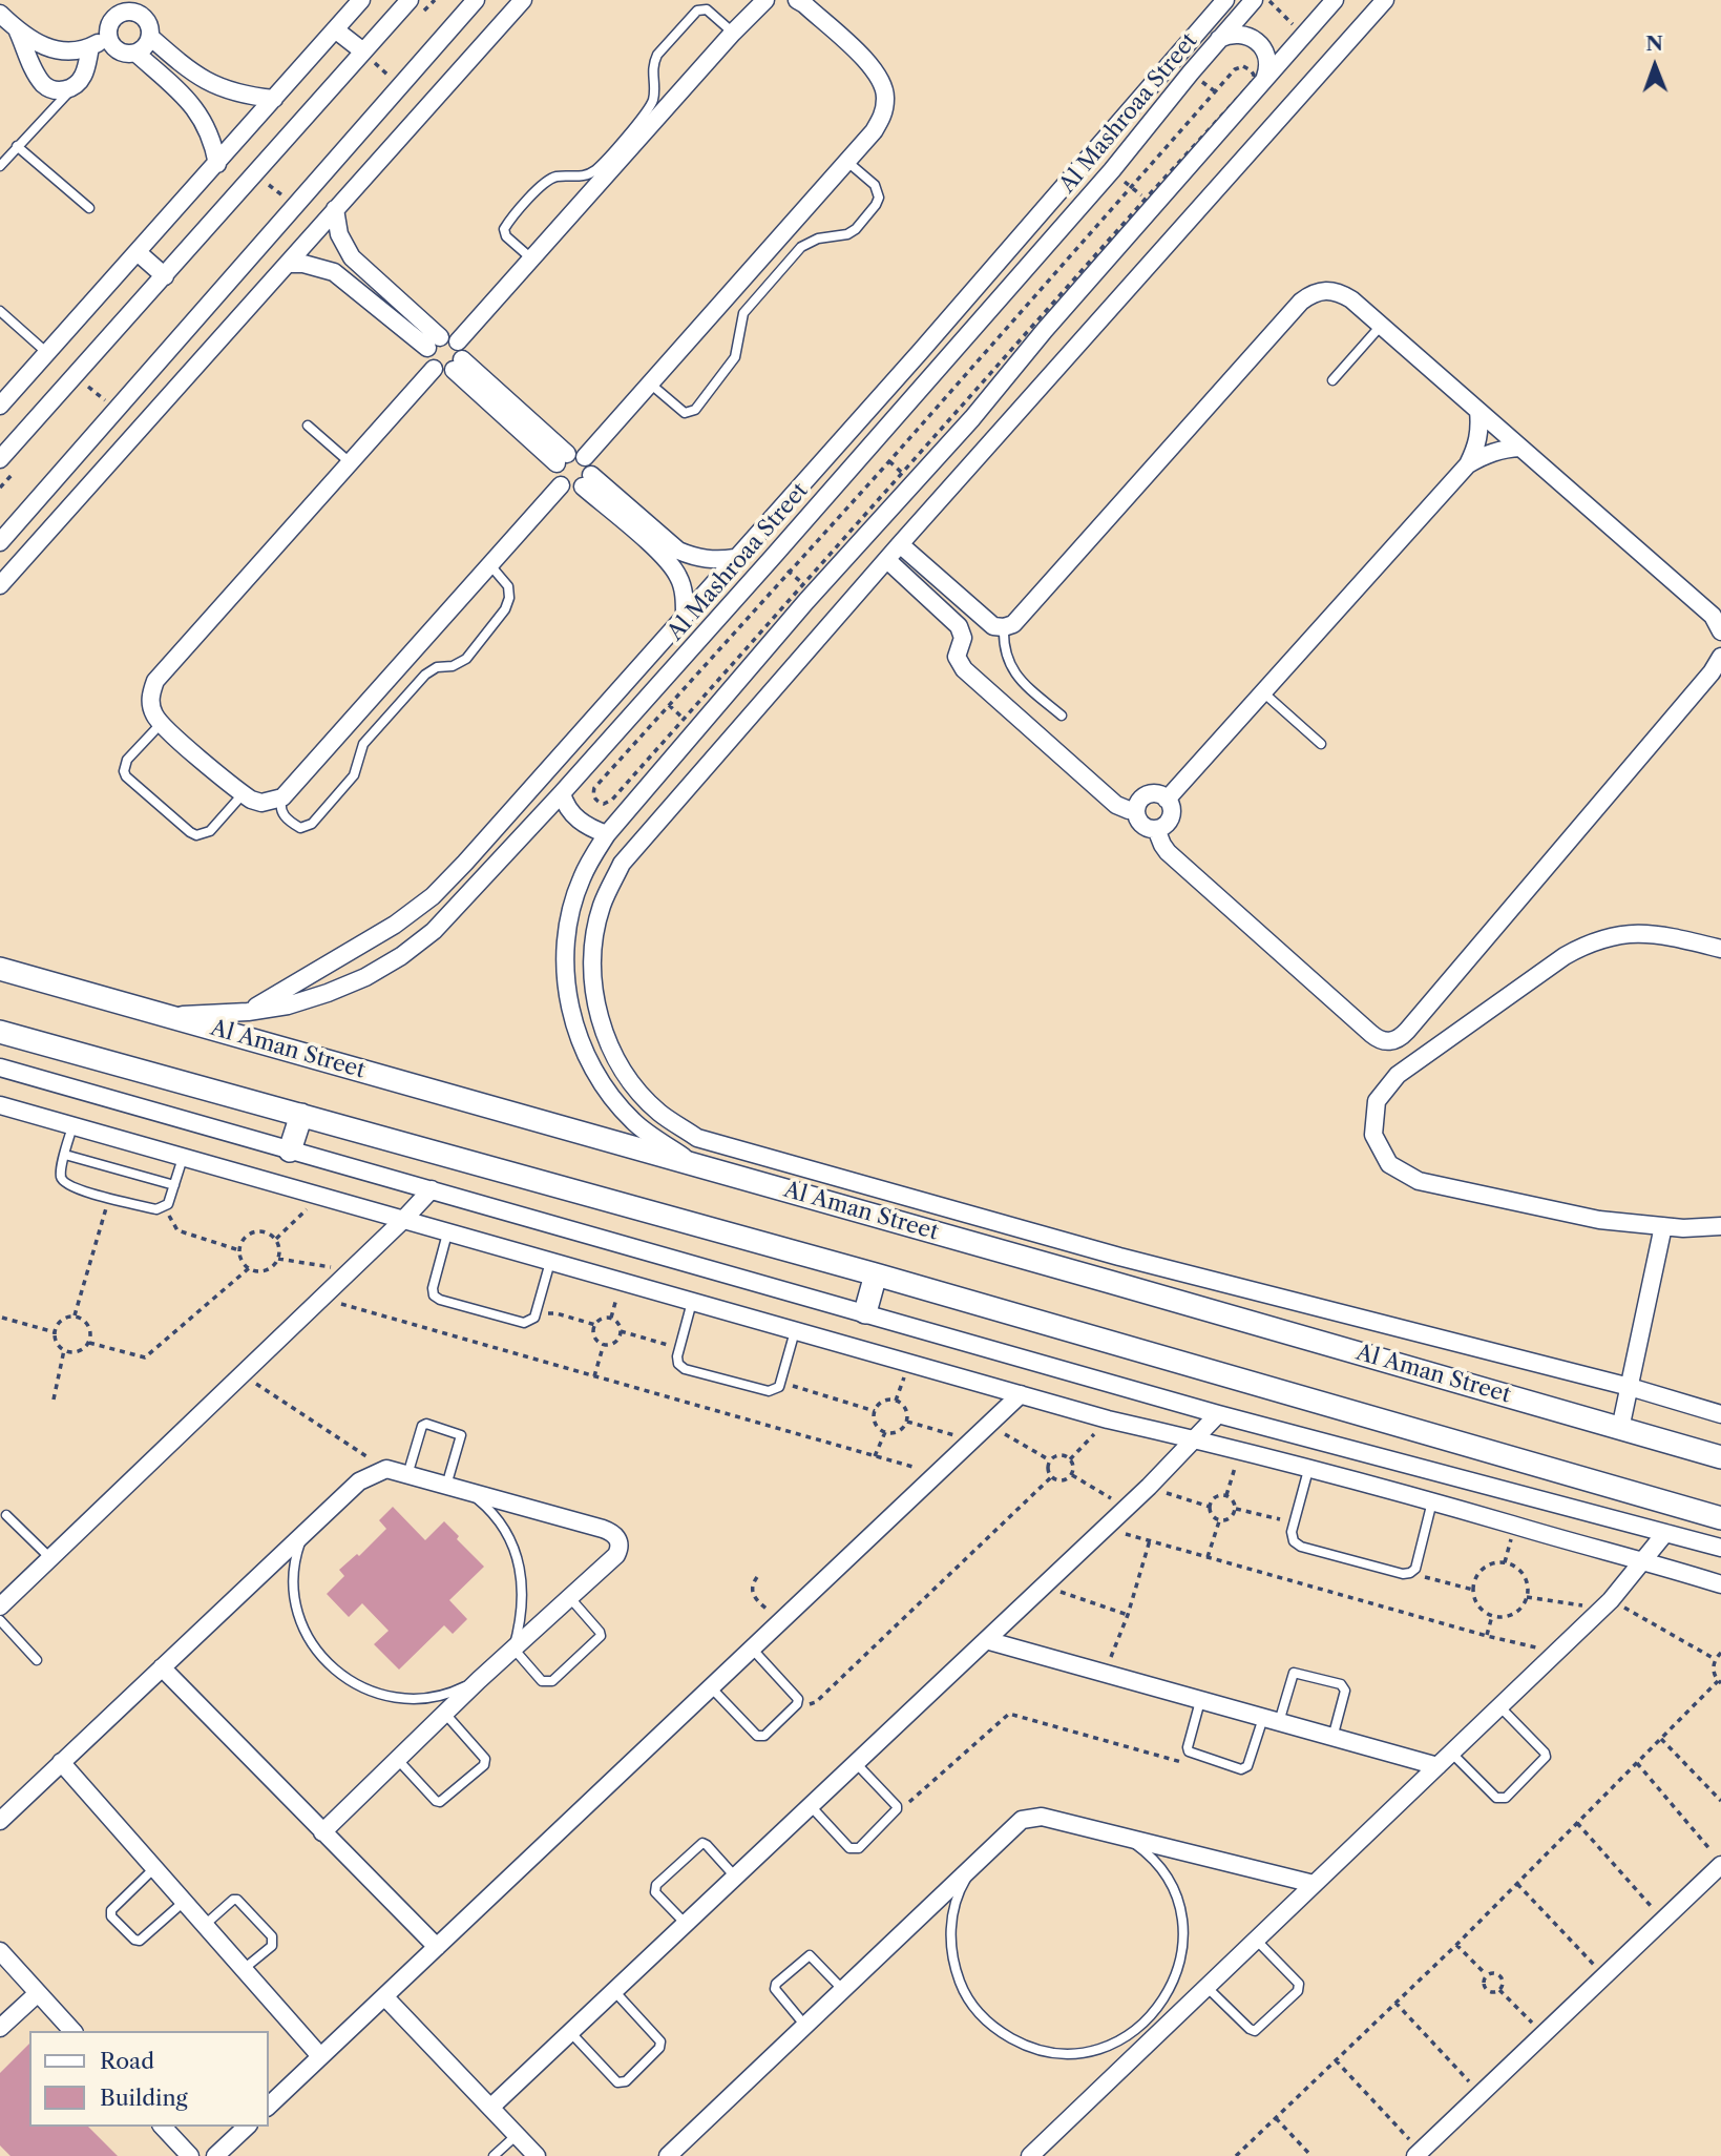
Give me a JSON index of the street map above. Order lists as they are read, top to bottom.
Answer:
{
  "streets": {
    "street": ["Al Mashroaa Street", "Al Aman Street"]
  },
  "crossings": [
    ["Al Mashroaa Street", "Al Aman Street"]
  ],
  "legend": ["Road", "Building"],
  "north": "top"
}
